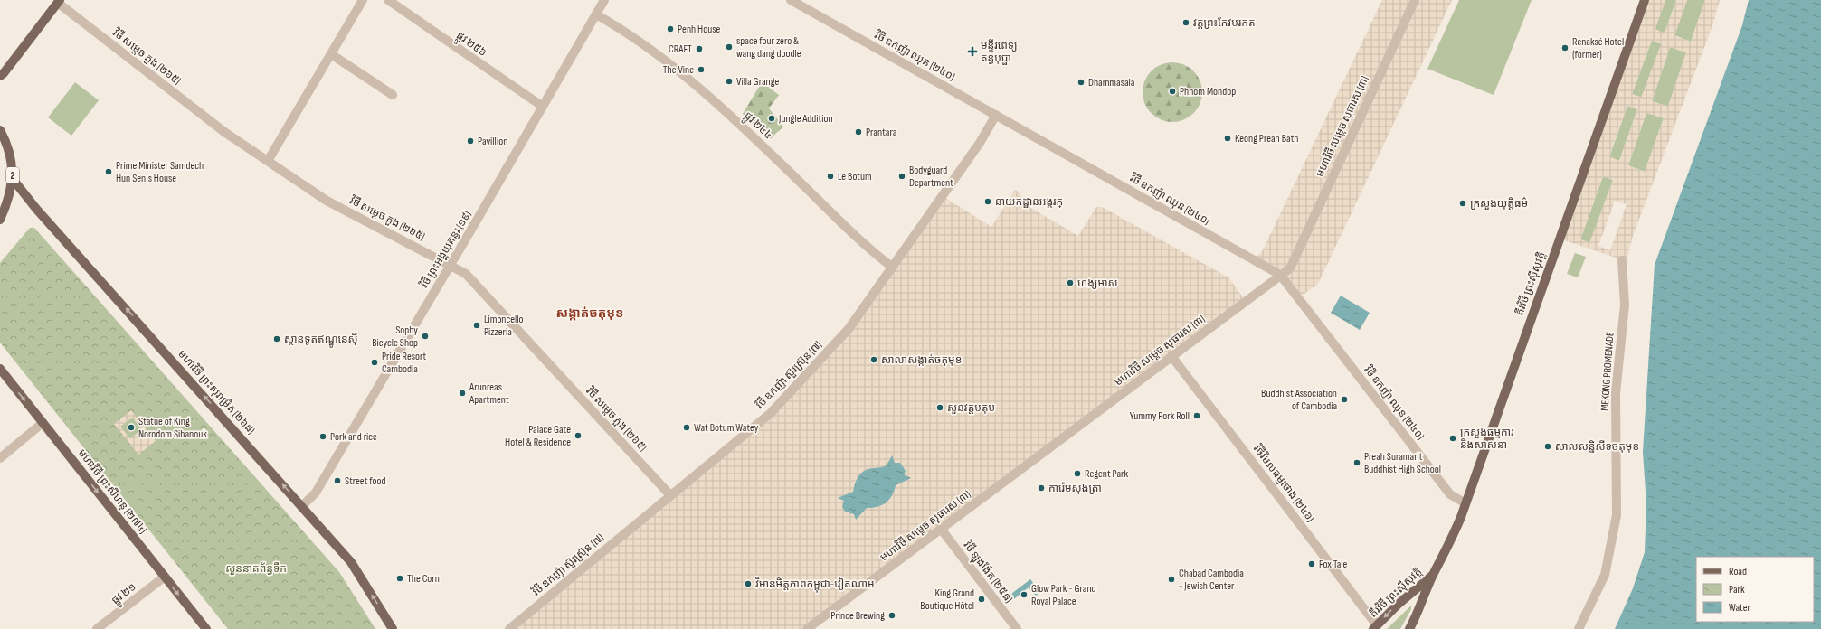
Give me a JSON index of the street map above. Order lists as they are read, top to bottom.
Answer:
{
  "streets": {
    "main road": [
      "2",
      "តីរវិថី ព្រះស៊ីសុវត្តិ",
      "មហាវិថី ព្រះសុរាម្រឹត (២៦៨)",
      "មហាវិថី ព្រះសីហនុ (២៧៤)"
    ],
    "street": [
      "ផ្លូវ ២៥៦",
      "វិថី ឧកញ៉ា ឈុន (២៤០)",
      "វិថី សម្តេច ភួង (២៦៥)",
      "ផ្លូវ ២៤៤",
      "មហាវិថី សម្តេច សុធារស (៣)",
      "វិថី ព្រះអង្គយុគន្ធរ (១៩)",
      "MEKONG PROMENADE",
      "វិថី ឧកញ៉ា ស៊ួរស៊្រុន (៧)",
      "វិថីវិមលធម្មថោង (២៤៦)",
      "វិថី ឡុងង៉ែត (២៥៨)",
      "ផ្លូវ ២១"
    ]
  },
  "crossings": [
    ["ផ្លូវ ២៥៦", "វិថី ព្រះអង្គយុគន្ធរ (១៩)"],
    ["វិថី ឧកញ៉ា ឈុន (២៤០)", "មហាវិថី សម្តេច សុធារស (៣)"],
    ["វិថី ឧកញ៉ា ឈុន (២៤០)", "តីរវិថី ព្រះស៊ីសុវត្តិ"],
    ["វិថី ឧកញ៉ា ឈុន (២៤០)", "វិថី ឧកញ៉ា ស៊ួរស៊្រុន (៧)"],
    ["វិថី សម្តេច ភួង (២៦៥)", "វិថី ព្រះអង្គយុគន្ធរ (១៩)"],
    ["វិថី សម្តេច ភួង (២៦៥)", "វិថី ឧកញ៉ា ស៊ួរស៊្រុន (៧)"],
    ["ផ្លូវ ២៤៤", "វិថី ព្រះអង្គយុគន្ធរ (១៩)"],
    ["ផ្លូវ ២៤៤", "វិថី ឧកញ៉ា ស៊ួរស៊្រុន (៧)"],
    ["មហាវិថី សម្តេច សុធារស (៣)", "វិថីវិមលធម្មថោង (២៤៦)"],
    ["មហាវិថី សម្តេច សុធារស (៣)", "វិថី ឡុងង៉ែត (២៥៨)"],
    ["2", "មហាវិថី ព្រះសុរាម្រឹត (២៦៨)"],
    ["វិថី ព្រះអង្គយុគន្ធរ (១៩)", "មហាវិថី ព្រះសុរាម្រឹត (២៦៨)"],
    ["តីរវិថី ព្រះស៊ីសុវត្តិ", "វិថីវិមលធម្មថោង (២៤៦)"],
    ["មហាវិថី ព្រះសីហនុ (២៧៤)", "ផ្លូវ ២១"]
  ],
  "one_way": ["មហាវិថី ព្រះសុរាម្រឹត (២៦៨)", "មហាវិថី ព្រះសីហនុ (២៧៤)"],
  "districts": ["សង្កាត់ចតុមុខ"],
  "parks": ["សួននាគព័ន្ធទឹក"],
  "places": {
    "other": [
      "វត្តព្រះកែវមរកត",
      "Penh House",
      "space four zero & wang dang doodle",
      "Renaksé Hotel (former)",
      "CRAFT",
      "The Vine",
      "Villa Grange",
      "Dhammasala",
      "Phnom Mondop",
      "Jungle Addition",
      "Prantara",
      "Keong Preah Bath",
      "Pavillion",
      "Prime Minister Samdech Hun Sen´s House",
      "Le Botum",
      "Bodyguard Department",
      "នាយកដ្ឋានអង្គរក្",
      "ក្រសួងយុត្ដិធម៌",
      "ហង្សមាស",
      "Limoncello Pizzeria",
      "Sophy Bicycle Shop",
      "ស្ថានទូតឥណ្ឌូនេស៊ី",
      "សាលាសង្កាត់ចតុមុខ",
      "Pride Resort Cambodia",
      "Arunreas Apartment",
      "Buddhist Association of Cambodia",
      "សួនវត្តបតុម",
      "Yummy Pork Roll",
      "Statue of King Norodom Sihanouk",
      "Wat Botum Watey",
      "Palace Gate Hotel & Residence",
      "Pork and rice",
      "ក្រសួងធម្មការ និងសាសនា",
      "សាលសន្និសីទចតុមុខ",
      "Preah Suramarit Buddhist High School",
      "Regent Park",
      "Street food",
      "ការ៉េមសុងត្រា",
      "Fox Tale",
      "The Corn",
      "Chabad Cambodia - Jewish Center",
      "វិមានមិត្តភាពកម្ពុជា-វៀតណាម",
      "Glow Park - Grand Royal Palace",
      "King Grand Boutique Hôtel",
      "Prince Brewing"
    ],
    "health": ["មន្ទីរពេទ្យ គន្ធបុប្ផា"]
  },
  "legend": ["Road", "Park", "Water"]
}
